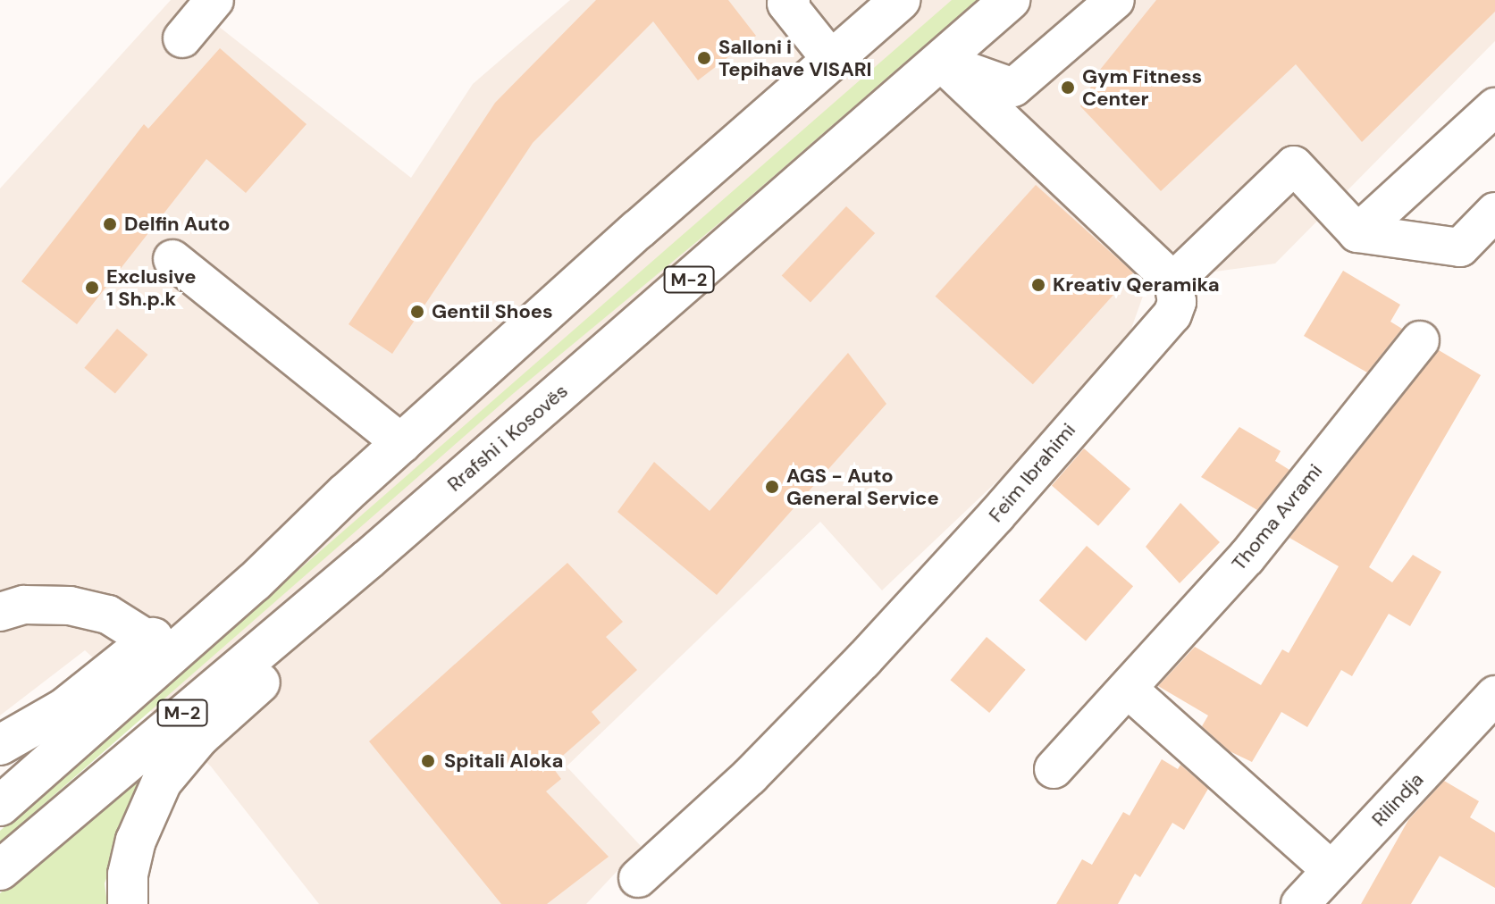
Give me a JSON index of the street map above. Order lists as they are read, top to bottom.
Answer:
{
  "streets": {
    "highway": ["M-2", "Rrafshi i Kosovës"],
    "street": ["Feim Ibrahimi", "Thoma Avrami", "Rilindja"]
  },
  "places": [
    "Salloni i Tepihave VISARI",
    "Gym Fitness Center",
    "Delfin Auto",
    "Kreativ Qeramika",
    "Exclusive 1 Sh.p.k",
    "Gentil Shoes",
    "AGS - Auto General Service",
    "Spitali Aloka"
  ]
}
